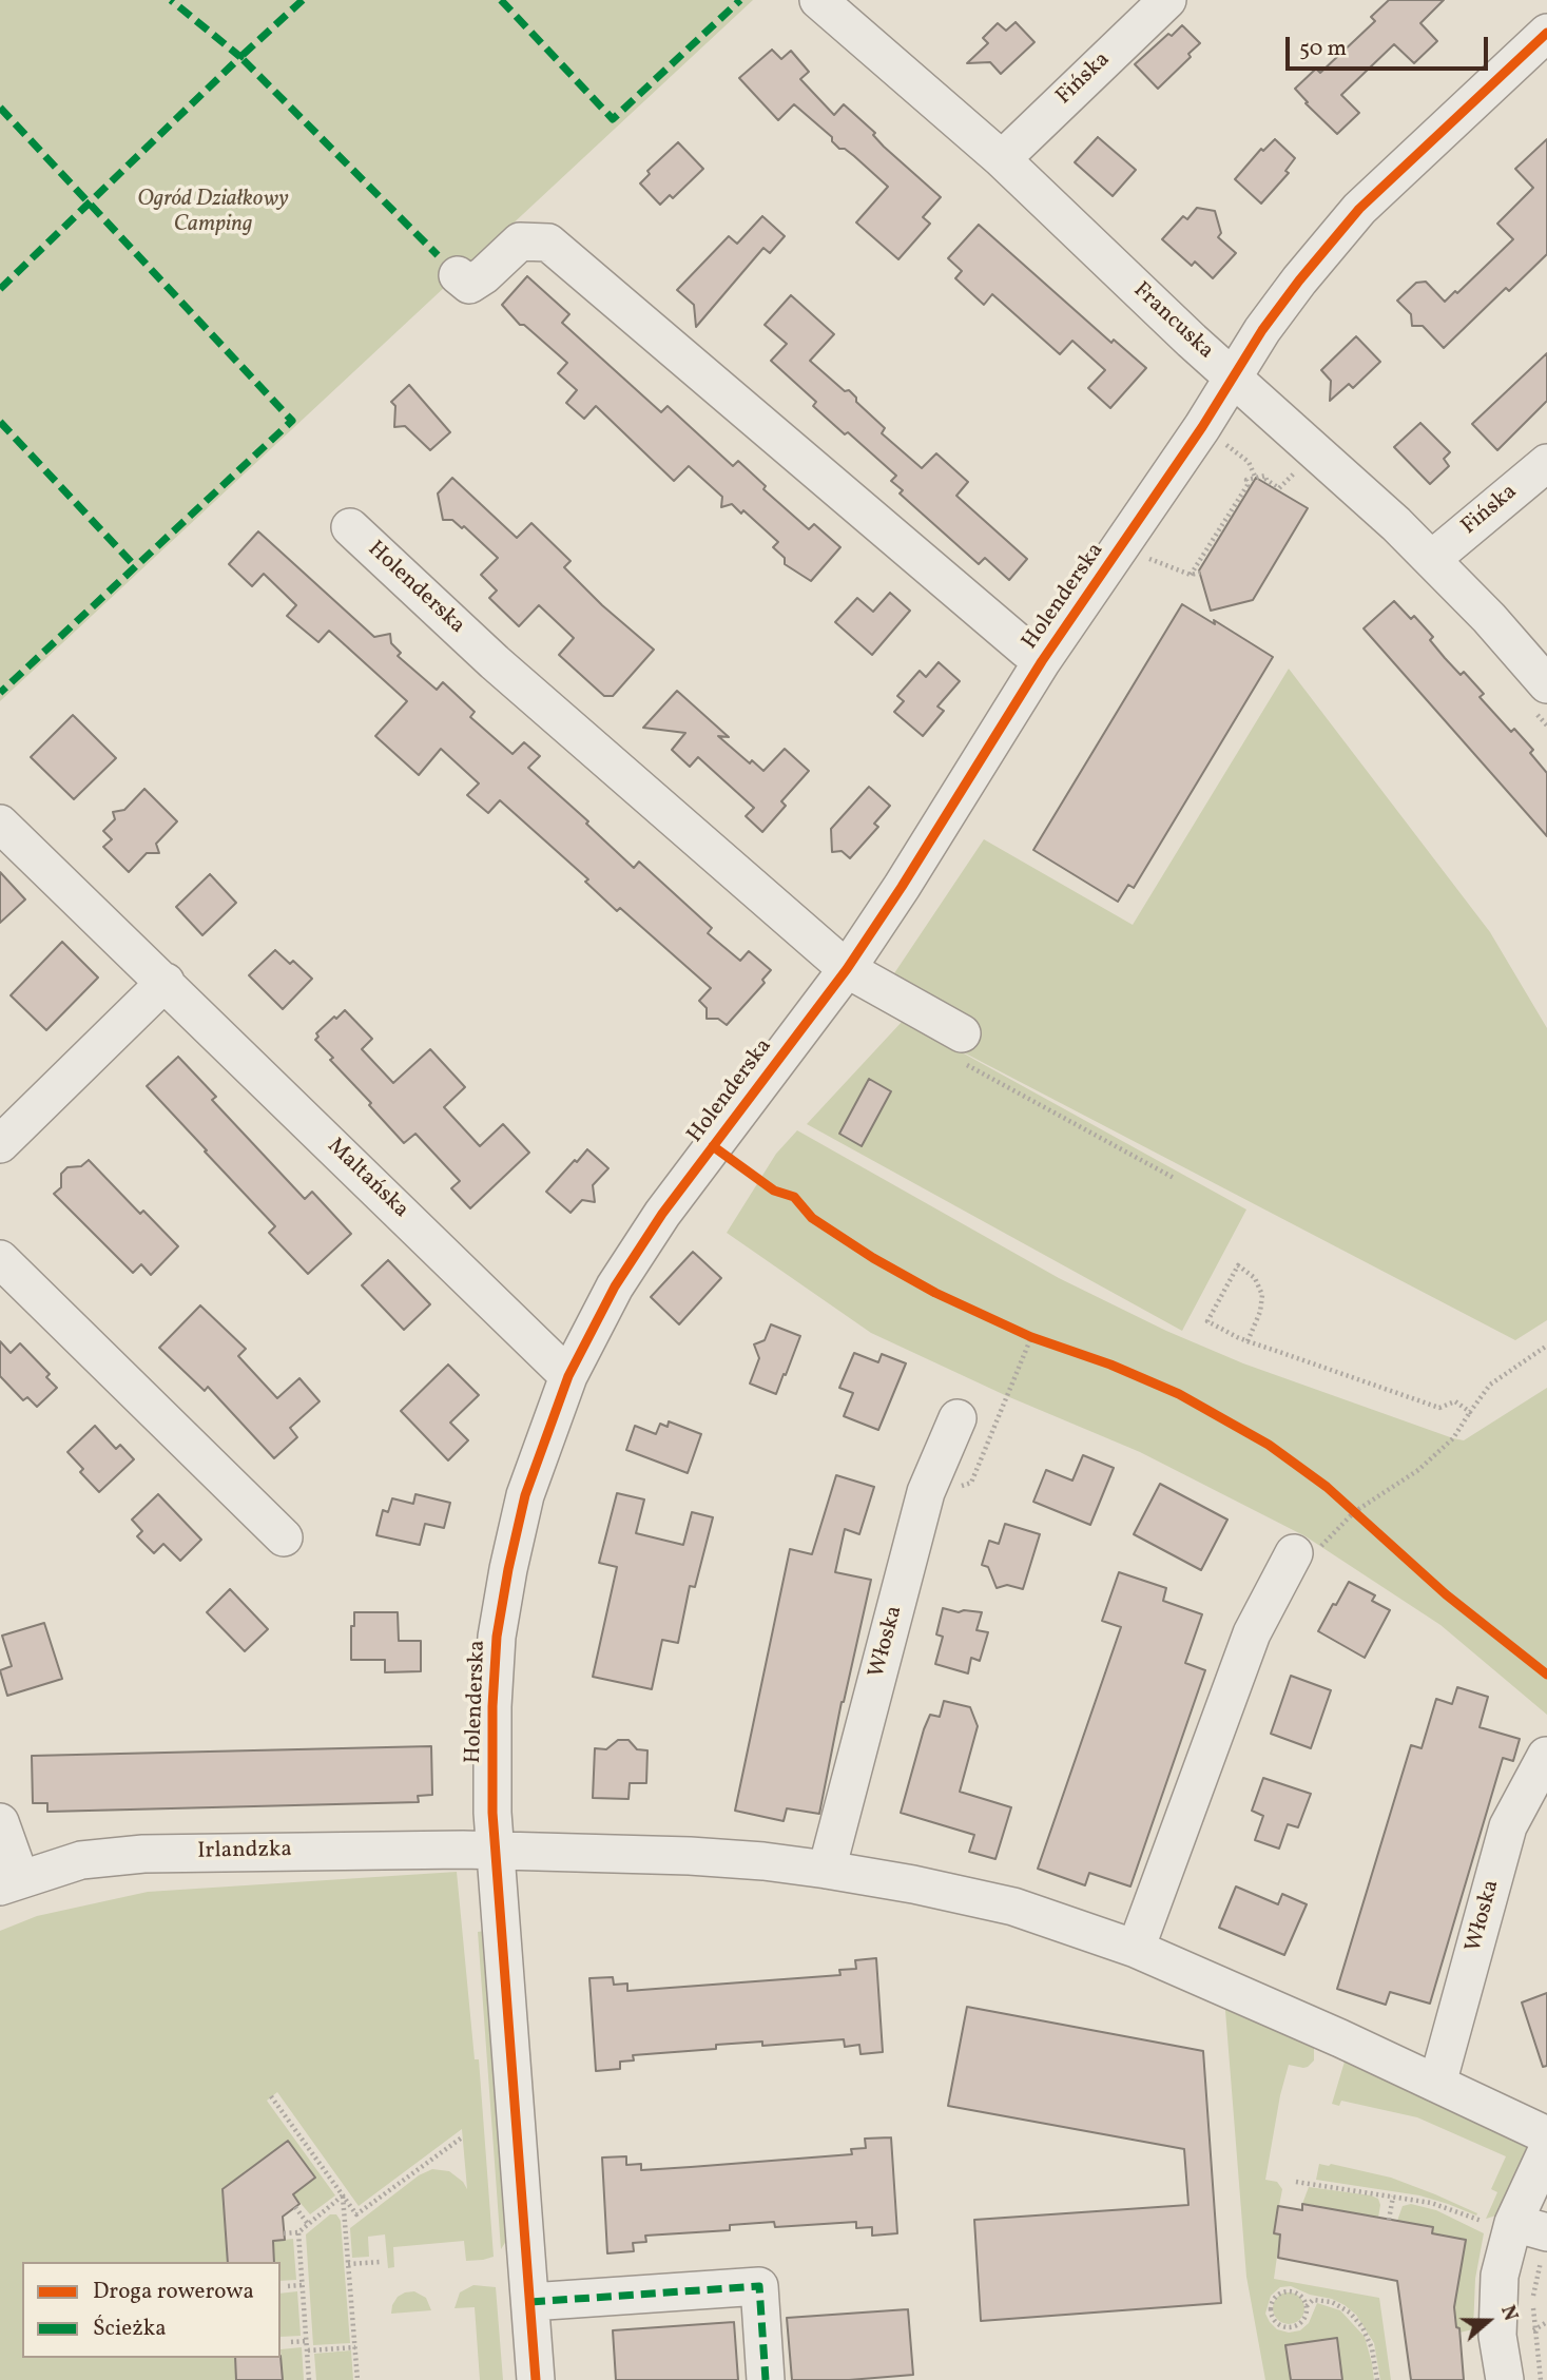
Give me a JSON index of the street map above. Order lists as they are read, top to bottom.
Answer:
{
  "streets": {
    "street": [
      "Fińska",
      "Francuska",
      "Holenderska",
      "Maltańska",
      "Włoska",
      "Irlandzka"
    ]
  },
  "crossings": [
    ["Fińska", "Francuska"],
    ["Francuska", "Holenderska"],
    ["Holenderska", "Maltańska"],
    ["Holenderska", "Irlandzka"]
  ],
  "parks": ["Ogród Działkowy Camping"],
  "legend": ["Droga rowerowa", "Ścieżka"],
  "scale_bar": "50 m",
  "north": "right"
}
